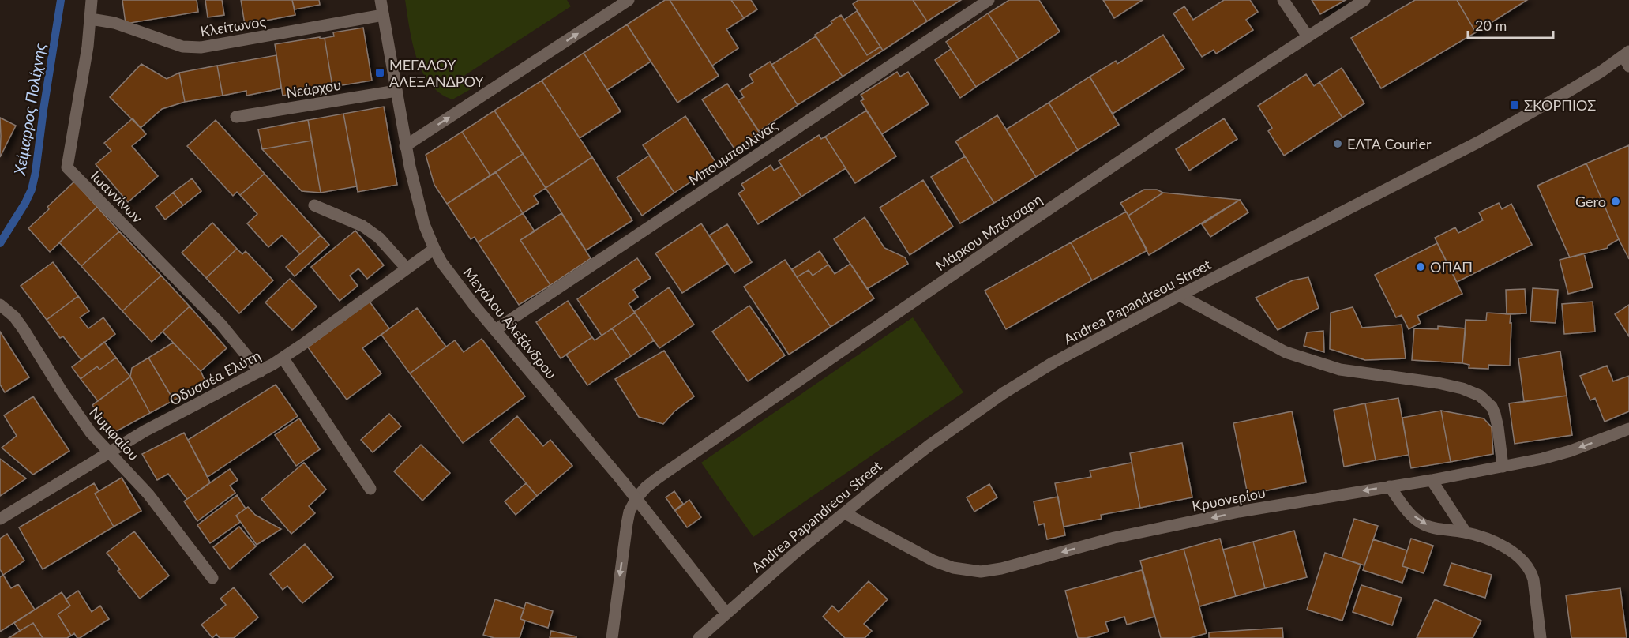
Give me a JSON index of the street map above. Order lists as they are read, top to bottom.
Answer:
{
  "streets": {
    "street": [
      "Κλείτωνος",
      "Νεάρχου",
      "Μπουμπουλίνας",
      "Ιωαννίνων",
      "Μάρκου Μπότσαρη",
      "Andrea Papandreou Street",
      "Μεγάλου Αλεξάνδρου",
      "Οδυσσέα Ελύτη",
      "Νυμφαίου",
      "Κρυονερίου"
    ]
  },
  "crossings": [
    ["Κλείτωνος", "Ιωαννίνων"],
    ["Κλείτωνος", "Μεγάλου Αλεξάνδρου"],
    ["Νεάρχου", "Μεγάλου Αλεξάνδρου"],
    ["Μπουμπουλίνας", "Μεγάλου Αλεξάνδρου"],
    ["Ιωαννίνων", "Οδυσσέα Ελύτη"],
    ["Μάρκου Μπότσαρη", "Μεγάλου Αλεξάνδρου"],
    ["Andrea Papandreou Street", "Μεγάλου Αλεξάνδρου"],
    ["Andrea Papandreou Street", "Κρυονερίου"],
    ["Μεγάλου Αλεξάνδρου", "Οδυσσέα Ελύτη"],
    ["Οδυσσέα Ελύτη", "Νυμφαίου"]
  ],
  "one_way": ["Κρυονερίου"],
  "water": ["Χείμαρρος Πολίχνης"],
  "places": {
    "transit": ["ΜΕΓΑΛΟΥ ΑΛΕΞΑΝΔΡΟΥ", "ΣΚΟΡΠΙΟΣ"],
    "other": ["ΕΛΤΑ Courier", "Gero", "ΟΠΑΠ"]
  },
  "scale_bar": "20 m"
}
